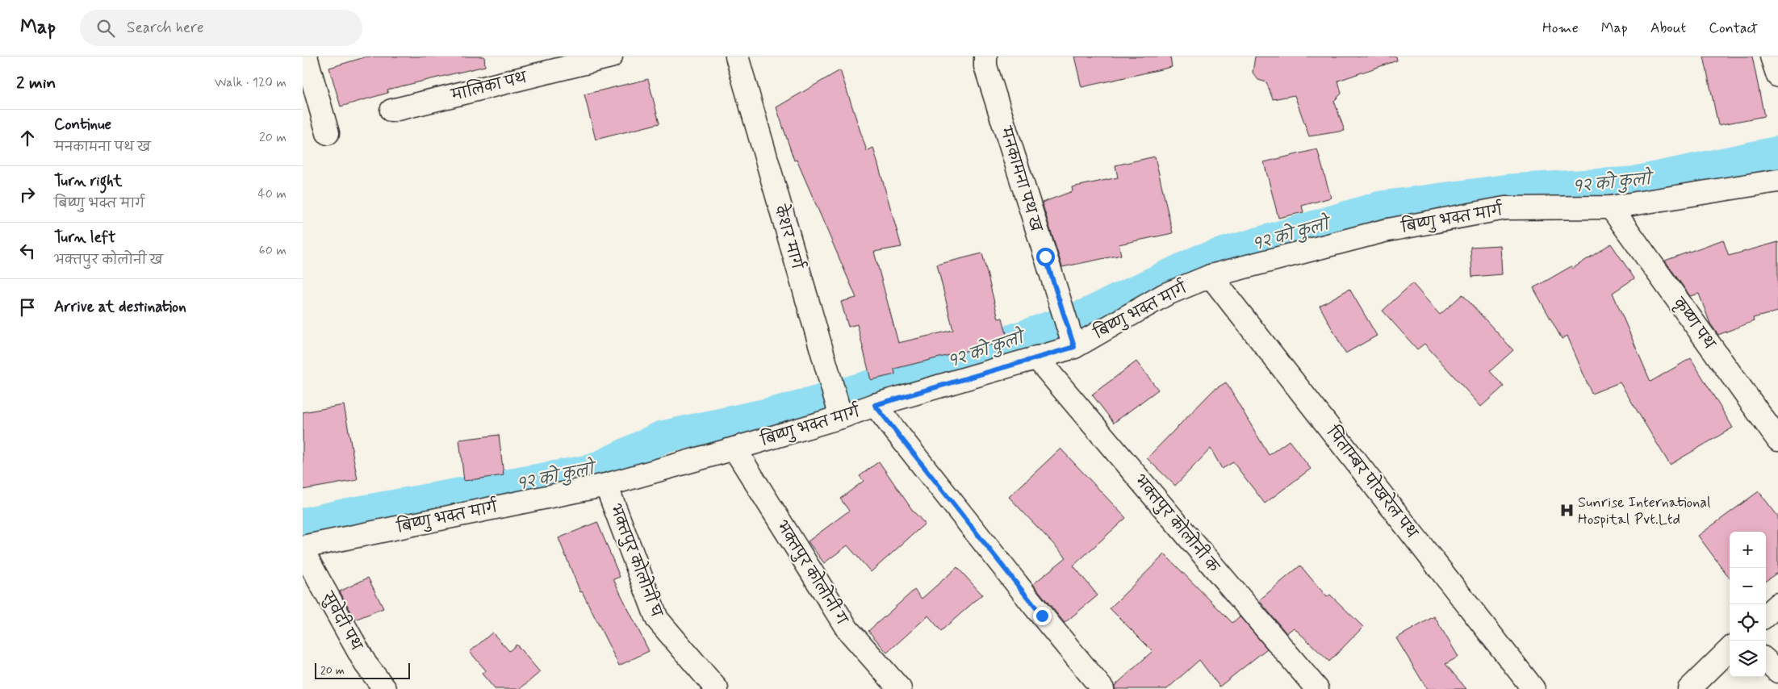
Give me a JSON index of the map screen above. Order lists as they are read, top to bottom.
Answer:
{
  "streets": {
    "street": [
      "मालिका पथ",
      "मनकामना पथ ख",
      "बिष्णु भक्त मार्ग",
      "केशर मार्ग",
      "कृष्ण पथ",
      "पिताम्बर पोखरेल पथ",
      "भक्तपुर कोलोनी क",
      "भक्तपुर कोलोनी घ",
      "भक्तपुर कोलोनी ग",
      "सुवेदी पथ"
    ]
  },
  "crossings": [
    ["मनकामना पथ ख", "बिष्णु भक्त मार्ग"],
    ["बिष्णु भक्त मार्ग", "केशर मार्ग"],
    ["बिष्णु भक्त मार्ग", "कृष्ण पथ"],
    ["बिष्णु भक्त मार्ग", "पिताम्बर पोखरेल पथ"],
    ["बिष्णु भक्त मार्ग", "भक्तपुर कोलोनी क"],
    ["बिष्णु भक्त मार्ग", "भक्तपुर कोलोनी घ"],
    ["बिष्णु भक्त मार्ग", "भक्तपुर कोलोनी ग"]
  ],
  "water": ["१२ को कुलो"],
  "places": {
    "hospital": ["Sunrise International Hospital Pvt.Ltd"]
  },
  "scale_bar": "20 m",
  "page": {
    "header": "Map",
    "search": "Search here",
    "nav": [
      "Home",
      "Map",
      "About",
      "Contact"
    ],
    "heading": ["2 min", "Walk · 120 m"],
    "list": [
      ["Continue", "मनकामना पथ ख", "20 m"],
      ["Turn right", "बिष्णु भक्त मार्ग", "40 m"],
      ["Turn left", "भक्तपुर कोलोनी ख", "60 m"],
      "Arrive at destination"
    ],
    "map_buttons": ["+", "−"],
    "scale": "20 m"
  }
}
